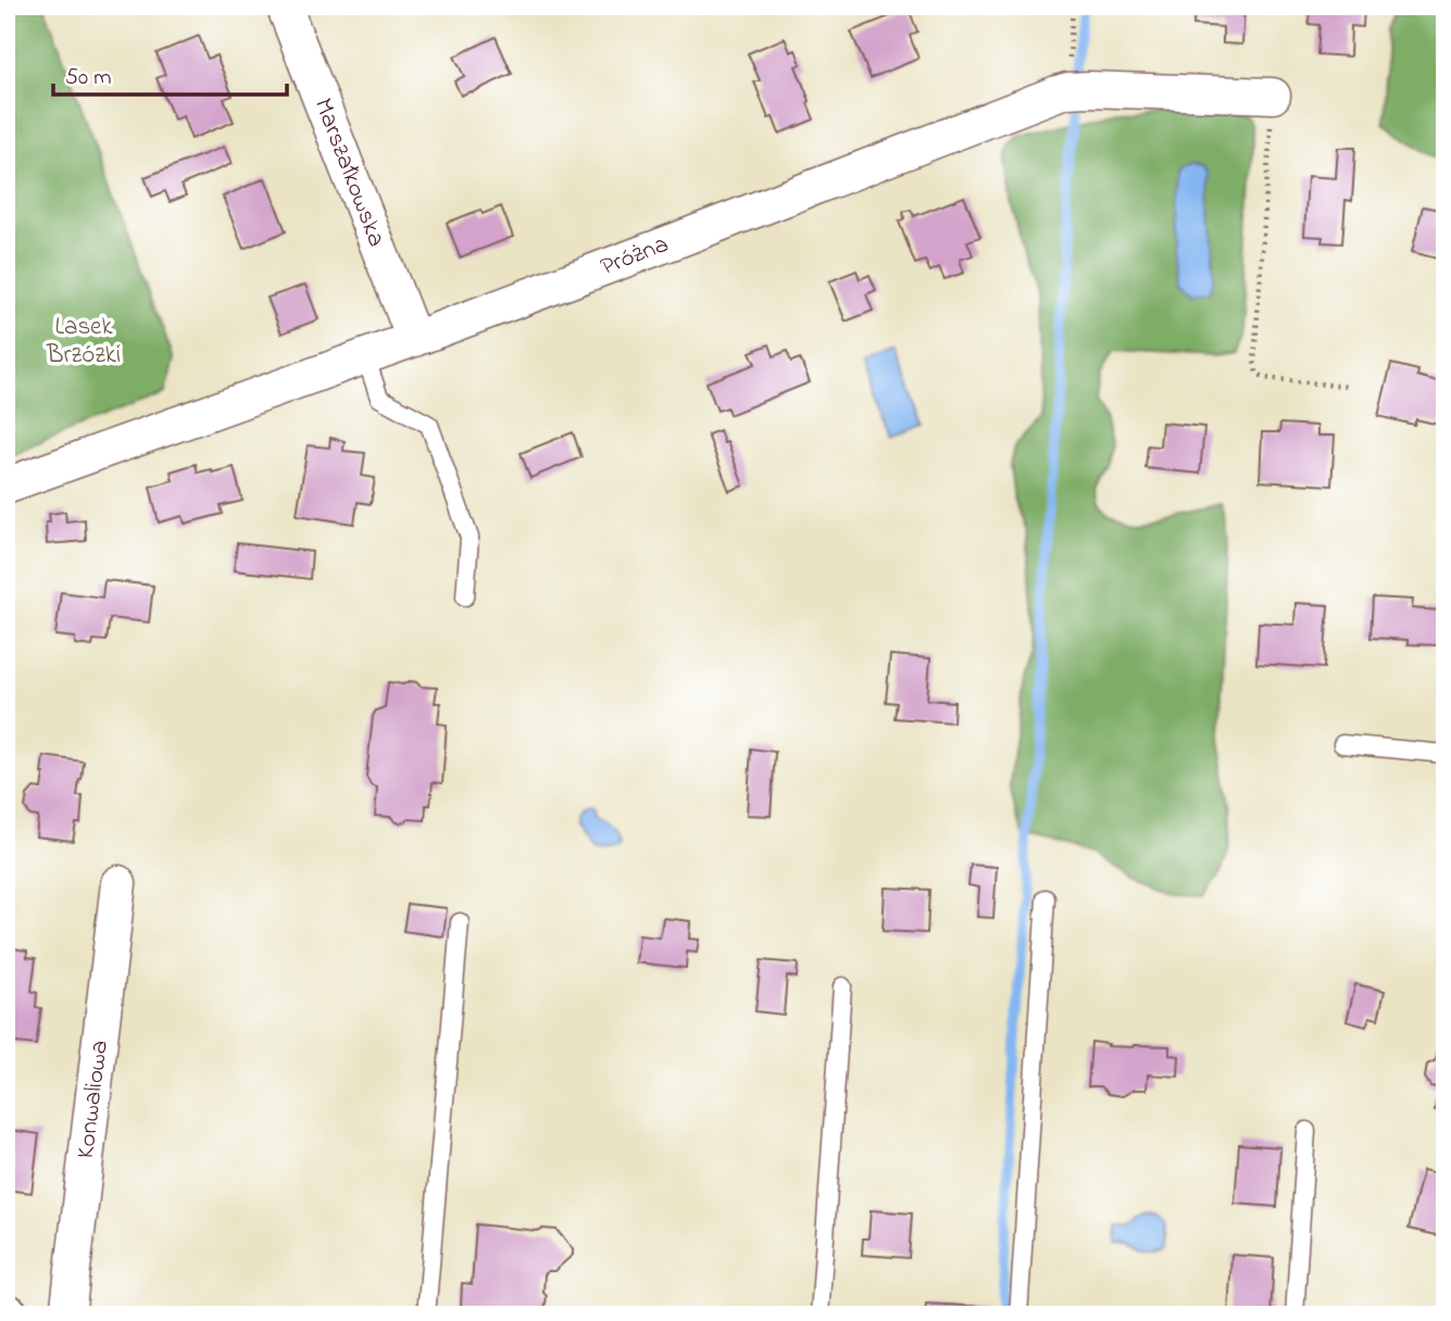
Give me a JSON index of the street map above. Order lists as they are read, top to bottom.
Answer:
{
  "streets": {
    "street": ["Marszałkowska", "Próżna", "Konwaliowa"]
  },
  "crossings": [
    ["Marszałkowska", "Próżna"]
  ],
  "parks": ["Lasek Brzózki"],
  "scale_bar": "50 m"
}
